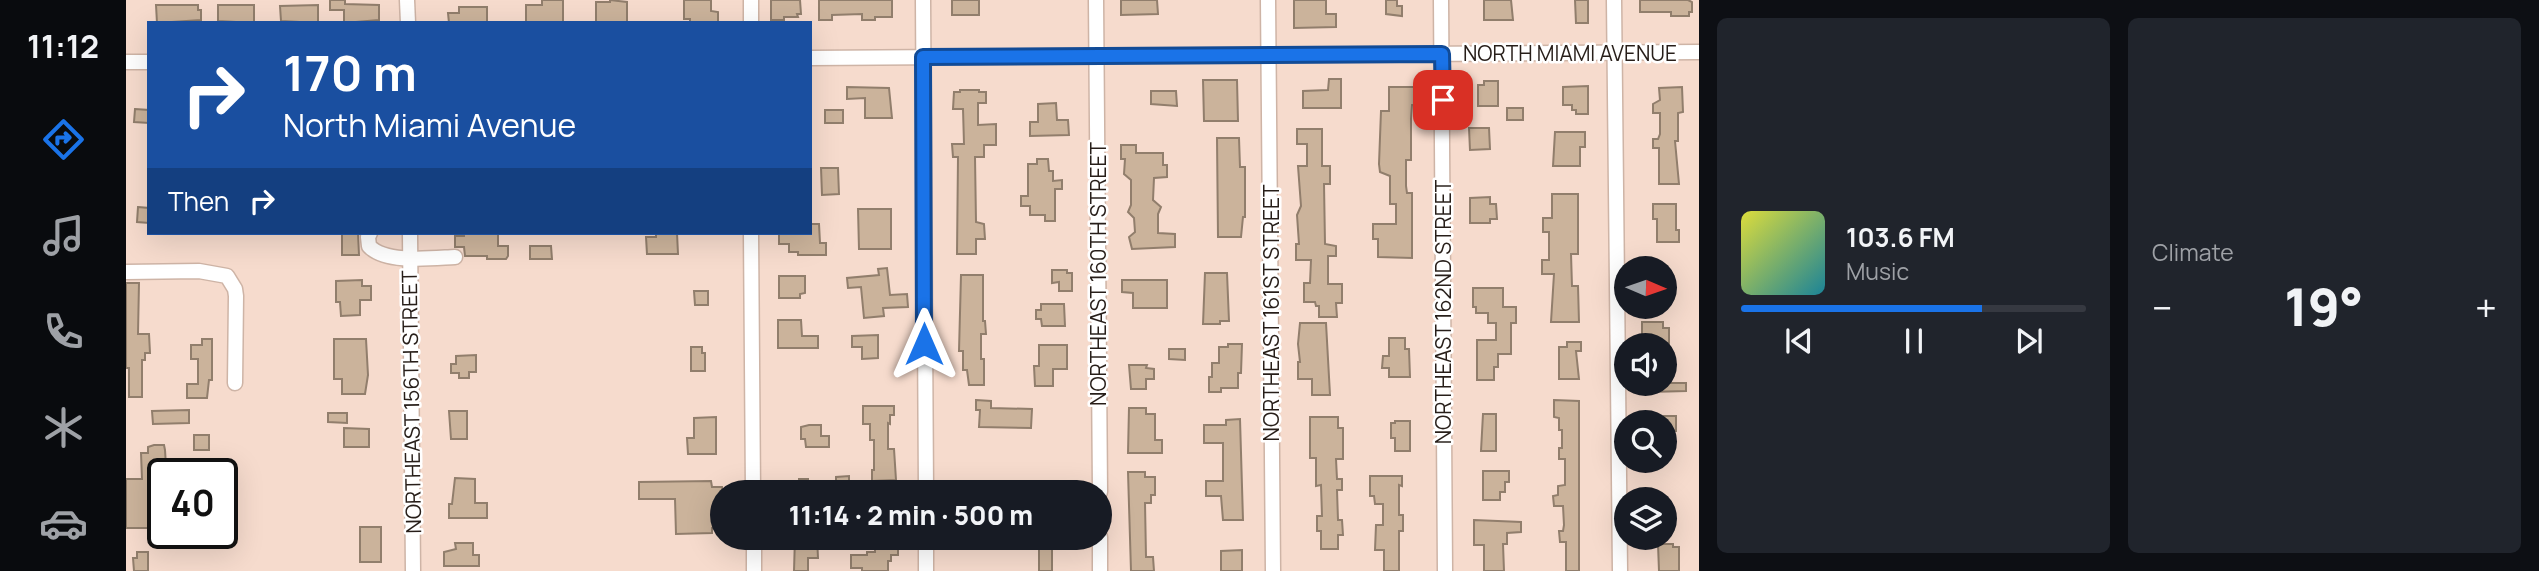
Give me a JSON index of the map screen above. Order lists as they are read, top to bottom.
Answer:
{
  "streets": {
    "street": [
      "NORTH MIAMI AVENUE",
      "NORTHEAST 160TH STREET",
      "NORTHEAST 162ND STREET",
      "NORTHEAST 161ST STREET",
      "NORTHEAST 156TH STREET"
    ]
  },
  "crossings": [
    ["NORTH MIAMI AVENUE", "NORTHEAST 160TH STREET"],
    ["NORTH MIAMI AVENUE", "NORTHEAST 162ND STREET"],
    ["NORTH MIAMI AVENUE", "NORTHEAST 161ST STREET"]
  ],
  "north": "right",
  "page": {
    "tabs": "11:12",
    "tile": "Climate",
    "turn": ["170 m", "North Miami Avenue"],
    "then": "Then",
    "song": ["103.6 FM", "Music"],
    "heat": ["−", "19°", "+"],
    "limit": "40",
    "trip": "11:14 · 2 min · 500 m"
  }
}
